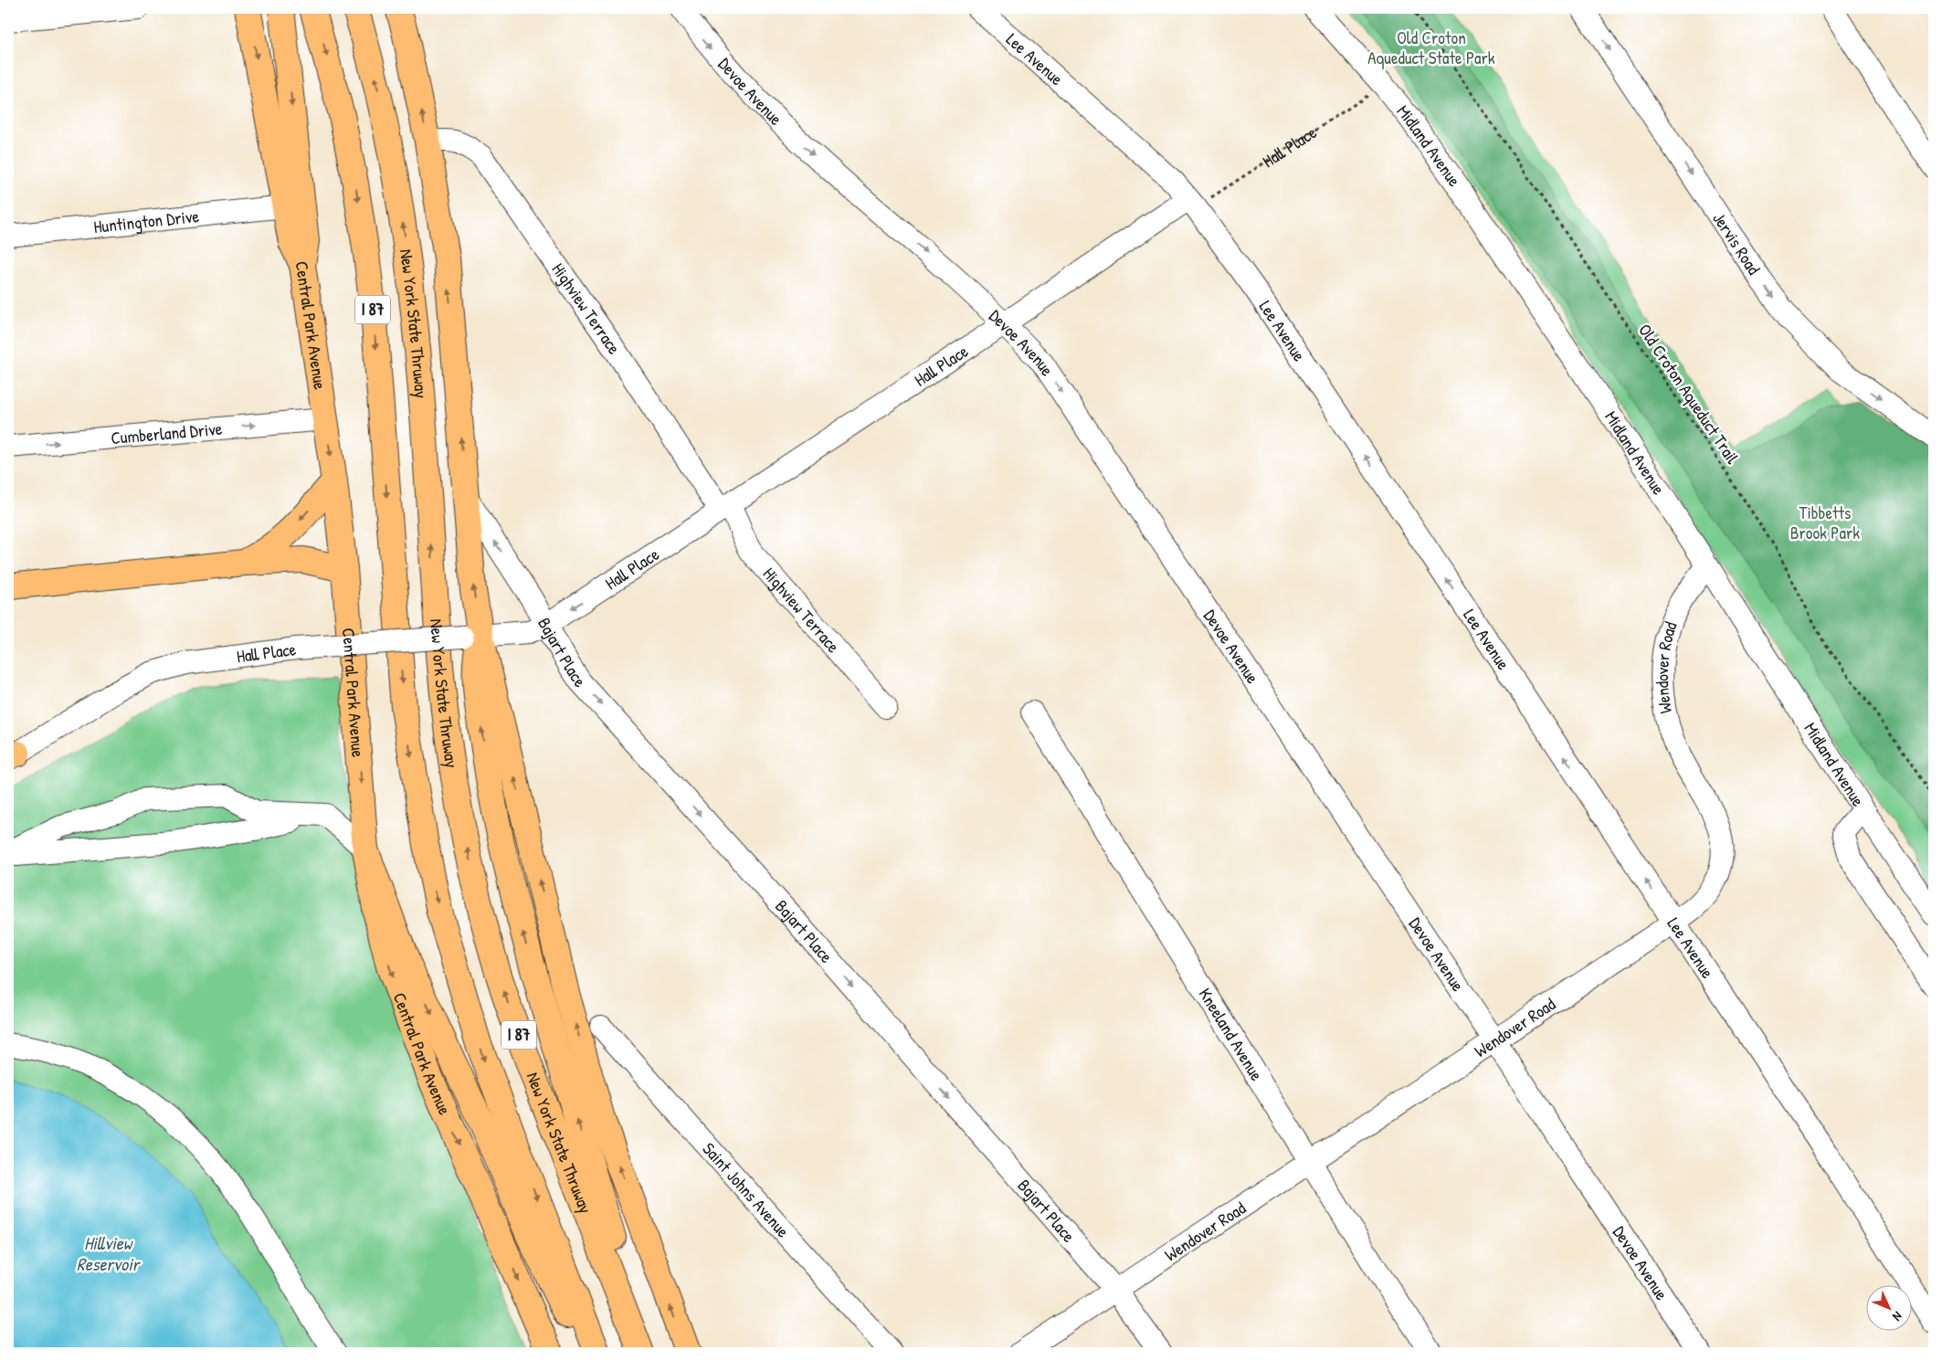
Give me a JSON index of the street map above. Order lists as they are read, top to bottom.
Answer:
{
  "streets": {
    "main road": ["I 87", "New York State Thruway", "Central Park Avenue"],
    "street": [
      "Lee Avenue",
      "Devoe Avenue",
      "Midland Avenue",
      "Hall Place",
      "Huntington Drive",
      "Jervis Road",
      "Highview Terrace",
      "Cumberland Drive",
      "Bajart Place",
      "Wendover Road",
      "Kneeland Avenue",
      "Saint Johns Avenue"
    ],
    "path": ["Old Croton Aqueduct Trail"]
  },
  "crossings": [
    ["Lee Avenue", "Hall Place"],
    ["Lee Avenue", "Wendover Road"],
    ["Devoe Avenue", "Hall Place"],
    ["Devoe Avenue", "Wendover Road"],
    ["Midland Avenue", "Hall Place"],
    ["Midland Avenue", "Wendover Road"],
    ["Hall Place", "Highview Terrace"],
    ["Hall Place", "Bajart Place"],
    ["Huntington Drive", "Central Park Avenue"],
    ["Central Park Avenue", "Cumberland Drive"],
    ["Bajart Place", "Wendover Road"],
    ["Wendover Road", "Kneeland Avenue"]
  ],
  "one_way": [
    "Lee Avenue",
    "Devoe Avenue",
    "Jervis Road",
    "Cumberland Drive"
  ],
  "water": ["Hillview Reservoir"],
  "parks": ["Old Croton Aqueduct State Park", "Tibbetts Brook Park"],
  "north": "bottom right"
}
